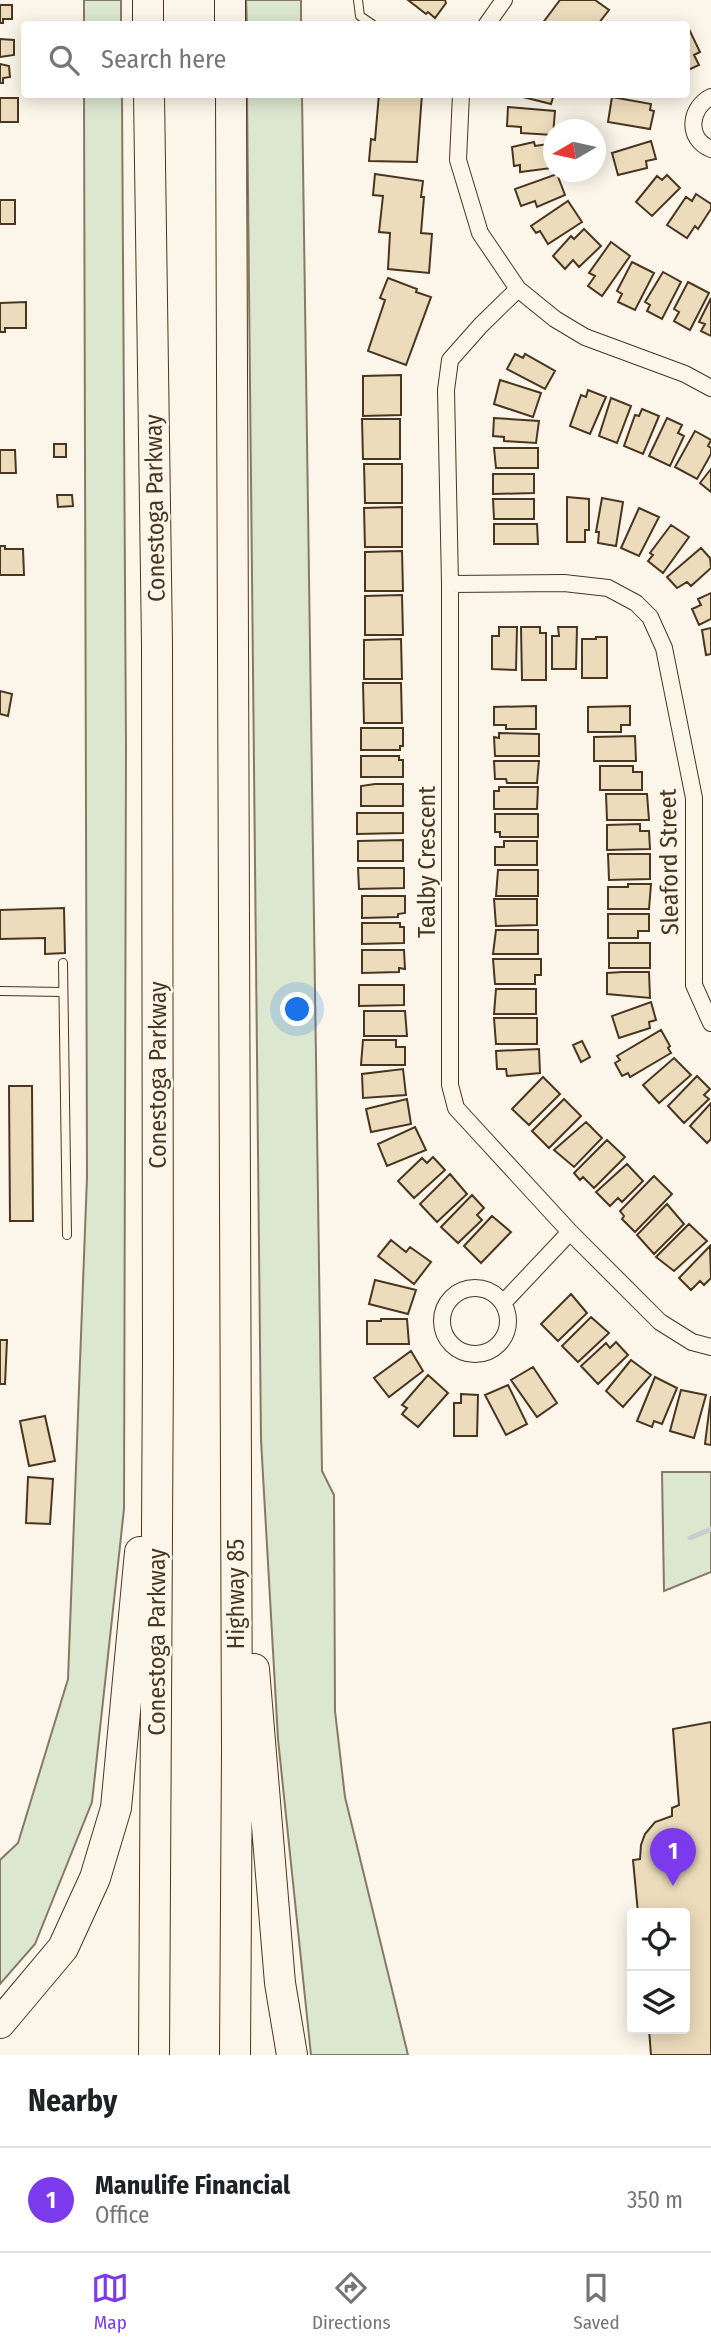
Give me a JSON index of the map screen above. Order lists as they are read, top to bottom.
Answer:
{
  "streets": {
    "highway": ["Conestoga Parkway", "Highway 85"],
    "street": ["Tealby Crescent", "Sleaford Street"]
  },
  "crossings": [
    ["Tealby Crescent", "Sleaford Street"]
  ],
  "north": "left",
  "page": {
    "search": "Search here",
    "pins": "1",
    "heading": "Nearby",
    "list": [
      {
        "mark": "1",
        "name": "Manulife Financial",
        "note": "Office",
        "value": "350 m"
      }
    ],
    "nav": ["Map", "Directions", "Saved"]
  }
}
